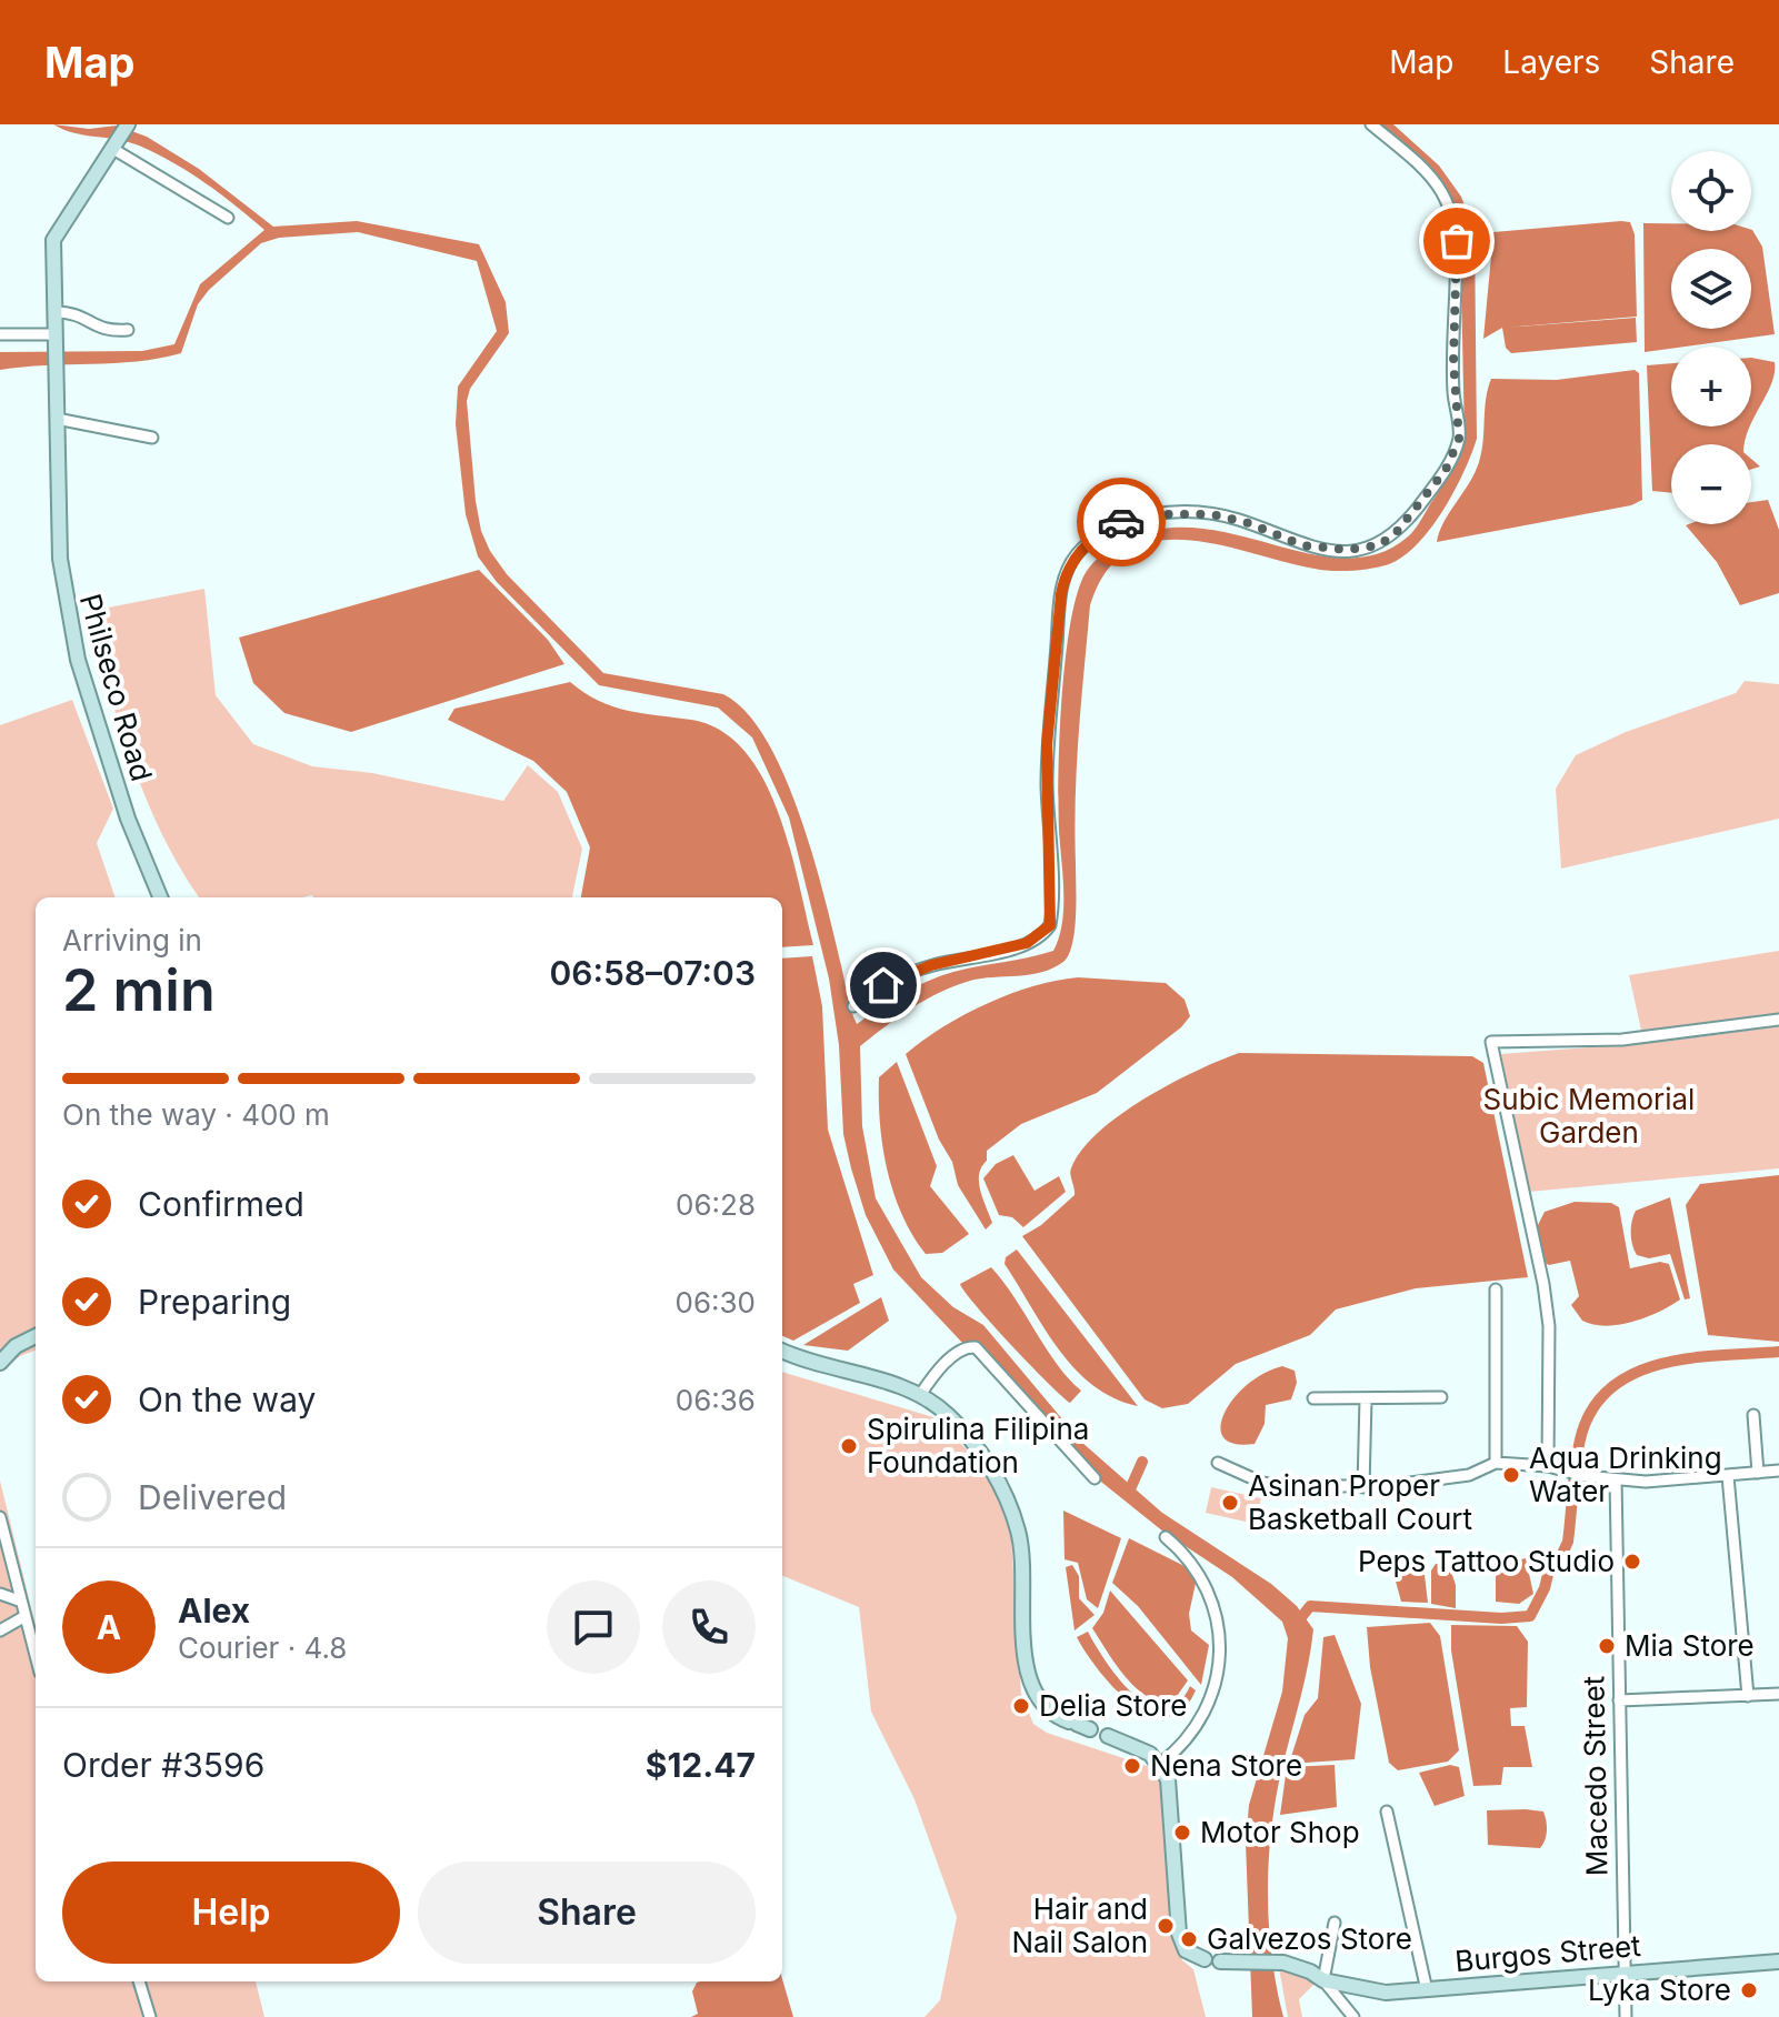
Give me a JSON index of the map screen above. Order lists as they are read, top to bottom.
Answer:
{
  "streets": {
    "street": ["Philseco Road", "Macedo Street", "Burgos Street"]
  },
  "crossings": [
    ["Macedo Street", "Burgos Street"]
  ],
  "parks": ["Subic Memorial Garden"],
  "places": [
    "Spirulina Filipina Foundation",
    "Aqua Drinking Water",
    "Asinan Proper Basketball Court",
    "Peps Tattoo Studio",
    "Mia Store",
    "Delia Store",
    "Nena Store",
    "Motor Shop",
    "Hair and Nail Salon",
    "Galvezos Store",
    "Lyka Store"
  ],
  "page": {
    "header": "Map",
    "nav": ["Map", "Layers", "Share"],
    "map_buttons": ["+", "−"],
    "heading": ["2 min", "Arriving in", "06:58–07:03"],
    "panel": [
      "Alex",
      "Courier · 4.8",
      "Order #3596",
      "$12.47"
    ],
    "bar": "On the way · 400 m",
    "list": [
      ["Confirmed", "06:28"],
      ["Preparing", "06:30"],
      ["On the way", "06:36"],
      "Delivered"
    ],
    "round": "A",
    "buttons": ["Help", "Share"]
  }
}
